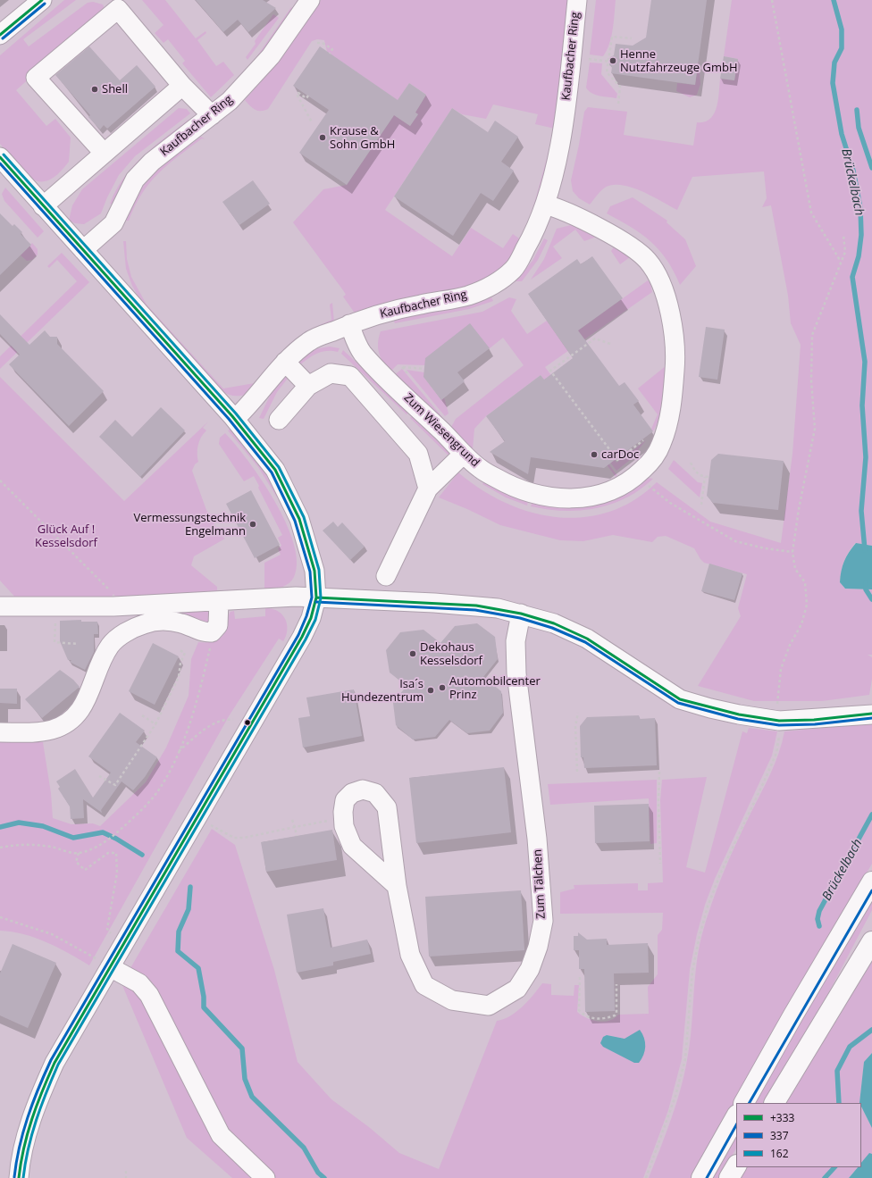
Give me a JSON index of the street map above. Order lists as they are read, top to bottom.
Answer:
{
  "streets": {
    "street": ["Kaufbacher Ring", "Zum Wiesengrund", "Zum Tälchen"]
  },
  "crossings": [
    ["Kaufbacher Ring", "Zum Wiesengrund"]
  ],
  "water": ["Brückelbach"],
  "parks": ["Glück Auf ! Kesselsdorf"],
  "places": [
    "Henne Nutzfahrzeuge GmbH",
    "Shell",
    "Krause & Sohn GmbH",
    "carDoc",
    "Vermessungstechnik Engelmann",
    "Dekohaus Kesselsdorf",
    "Automobilcenter Prinz",
    "Isa´s Hundezentrum"
  ],
  "lines": ["transit line +333", "transit line 337", "transit line 162"],
  "legend": ["+333", "337", "162"]
}
